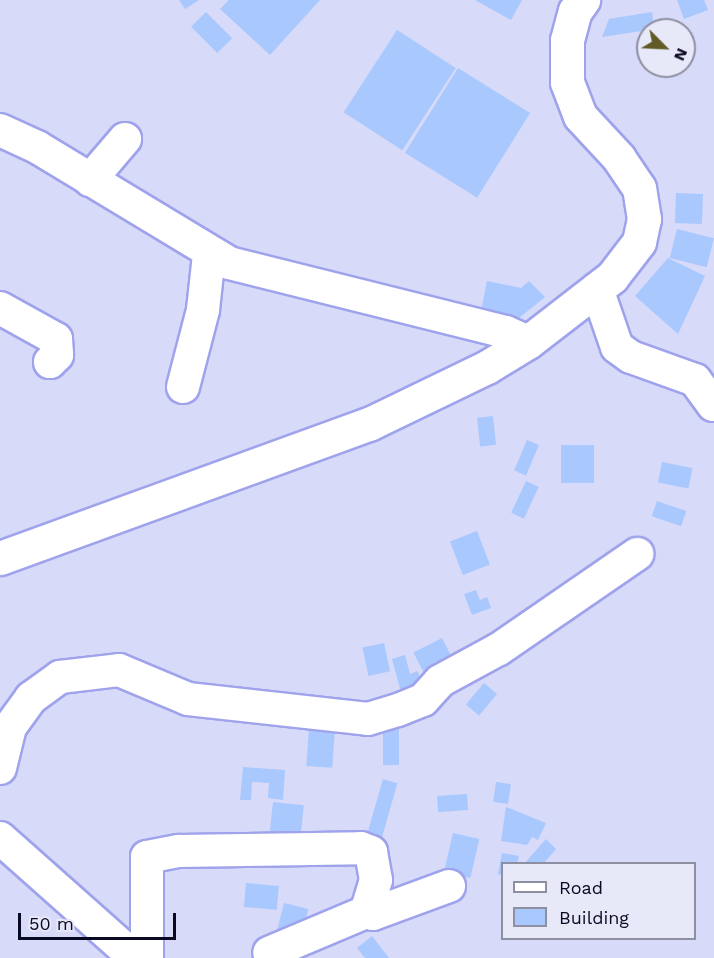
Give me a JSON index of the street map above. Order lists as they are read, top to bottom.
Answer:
{
  "legend": ["Road", "Building"],
  "scale_bar": "50 m",
  "north": "bottom right"
}
